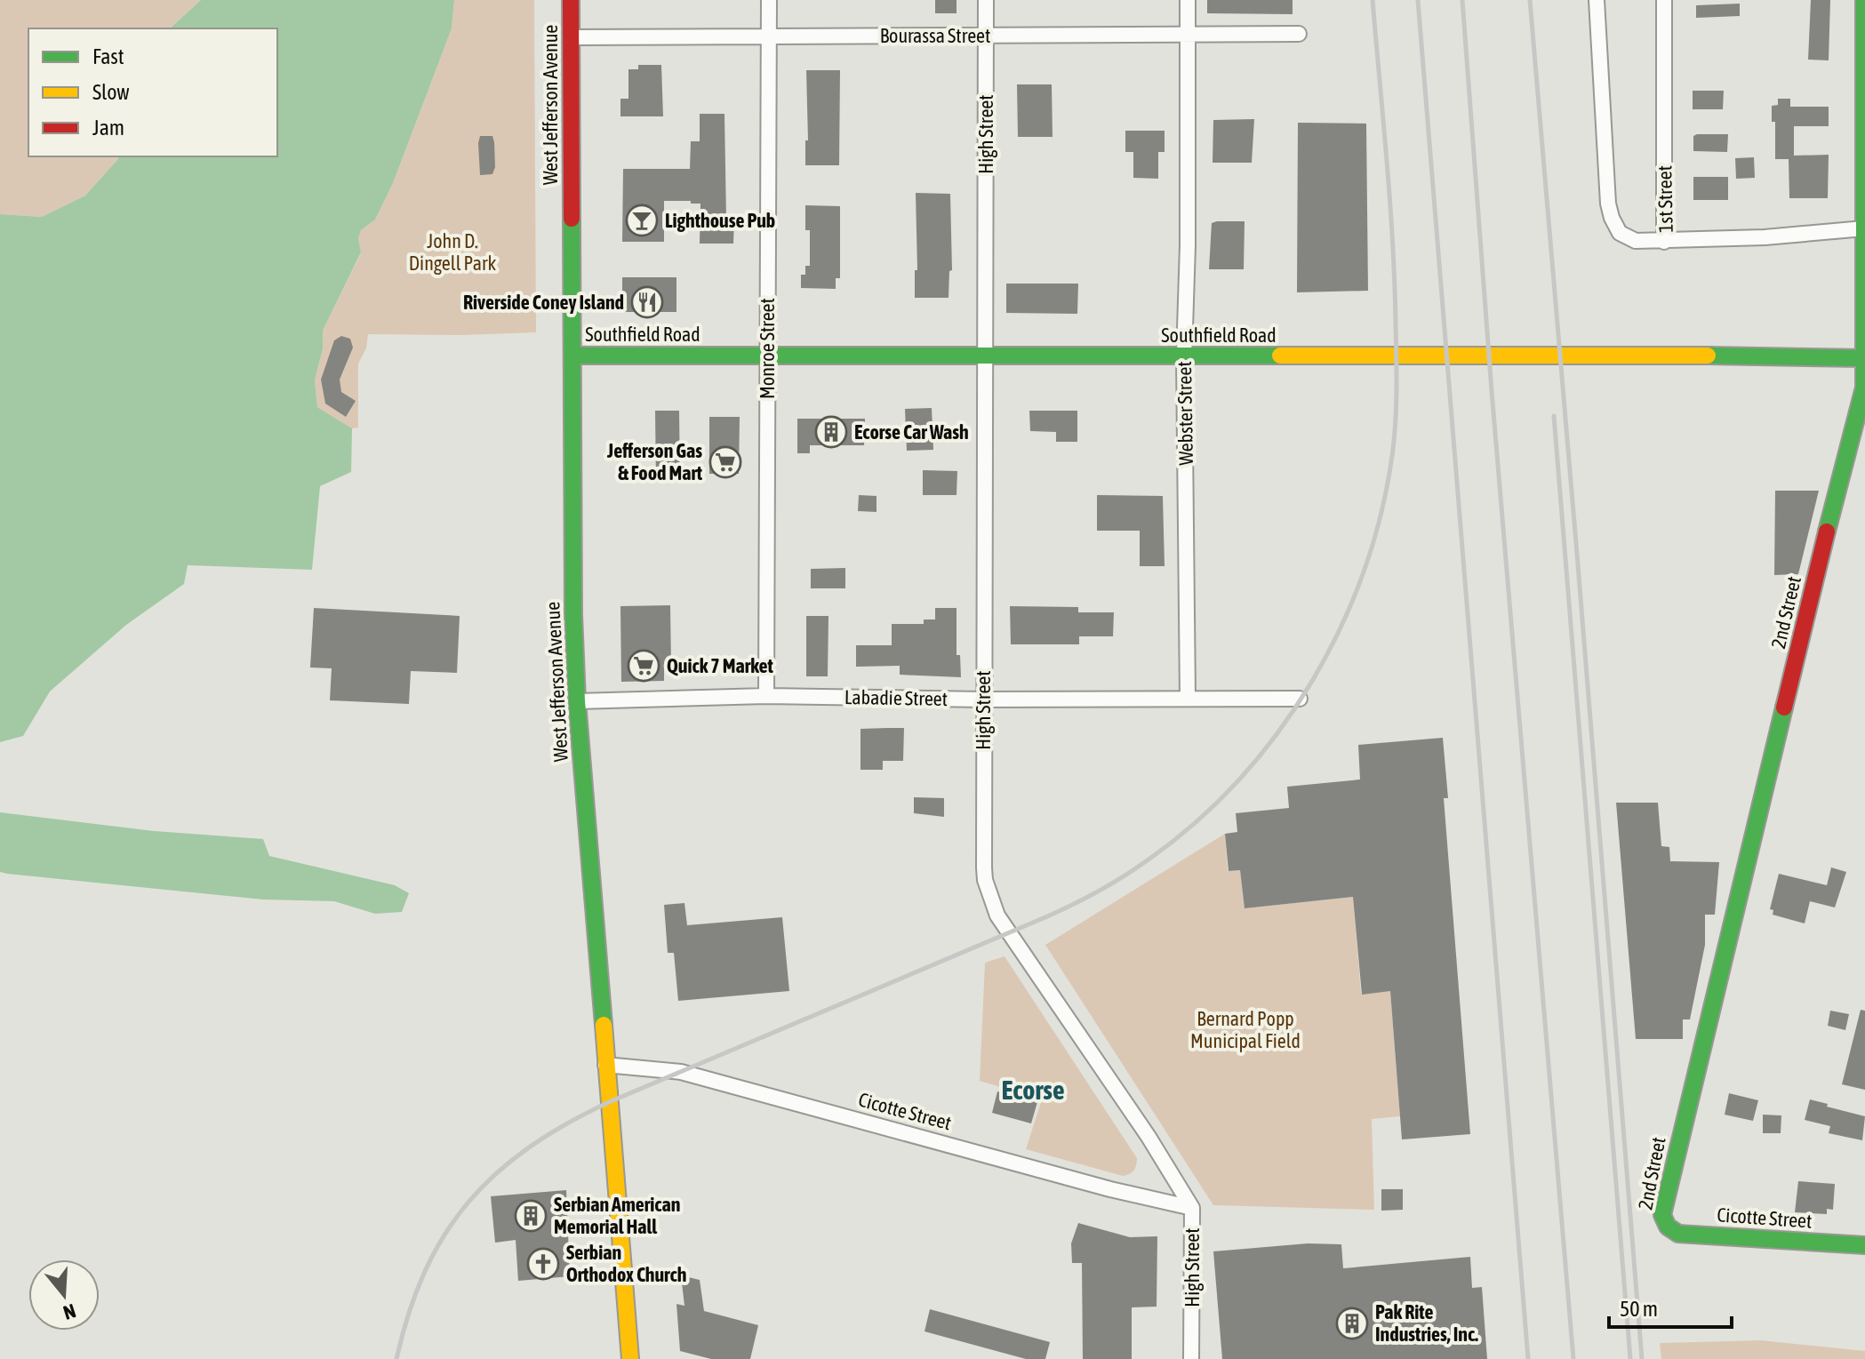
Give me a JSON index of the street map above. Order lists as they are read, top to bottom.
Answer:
{
  "streets": {
    "main road": [
      "West Jefferson Avenue",
      "Southfield Road",
      "2nd Street",
      "Cicotte Street"
    ],
    "street": [
      "Bourassa Street",
      "High Street",
      "1st Street",
      "Monroe Street",
      "Webster Street",
      "Labadie Street"
    ]
  },
  "crossings": [
    ["Bourassa Street", "West Jefferson Avenue"],
    ["Bourassa Street", "High Street"],
    ["Bourassa Street", "Monroe Street"],
    ["Bourassa Street", "Webster Street"],
    ["West Jefferson Avenue", "Southfield Road"],
    ["West Jefferson Avenue", "Labadie Street"],
    ["West Jefferson Avenue", "Cicotte Street"],
    ["High Street", "Southfield Road"],
    ["High Street", "Labadie Street"],
    ["High Street", "Cicotte Street"],
    ["1st Street", "2nd Street"],
    ["Southfield Road", "Monroe Street"],
    ["Southfield Road", "Webster Street"],
    ["Southfield Road", "2nd Street"],
    ["Monroe Street", "Labadie Street"],
    ["Webster Street", "Labadie Street"],
    ["2nd Street", "Cicotte Street"]
  ],
  "districts": ["Ecorse"],
  "parks": ["John D. Dingell Park", "Bernard Popp Municipal Field"],
  "places": {
    "bar": ["Lighthouse Pub"],
    "restaurant": ["Riverside Coney Island"],
    "building": ["Ecorse Car Wash", "Serbian American Memorial Hall", "Pak Rite Industries, Inc."],
    "supermarket": ["Jefferson Gas & Food Mart", "Quick 7 Market"],
    "church": ["Serbian Orthodox Church"]
  },
  "legend": ["Fast", "Slow", "Jam"],
  "scale_bar": "50 m",
  "north": "bottom"
}
